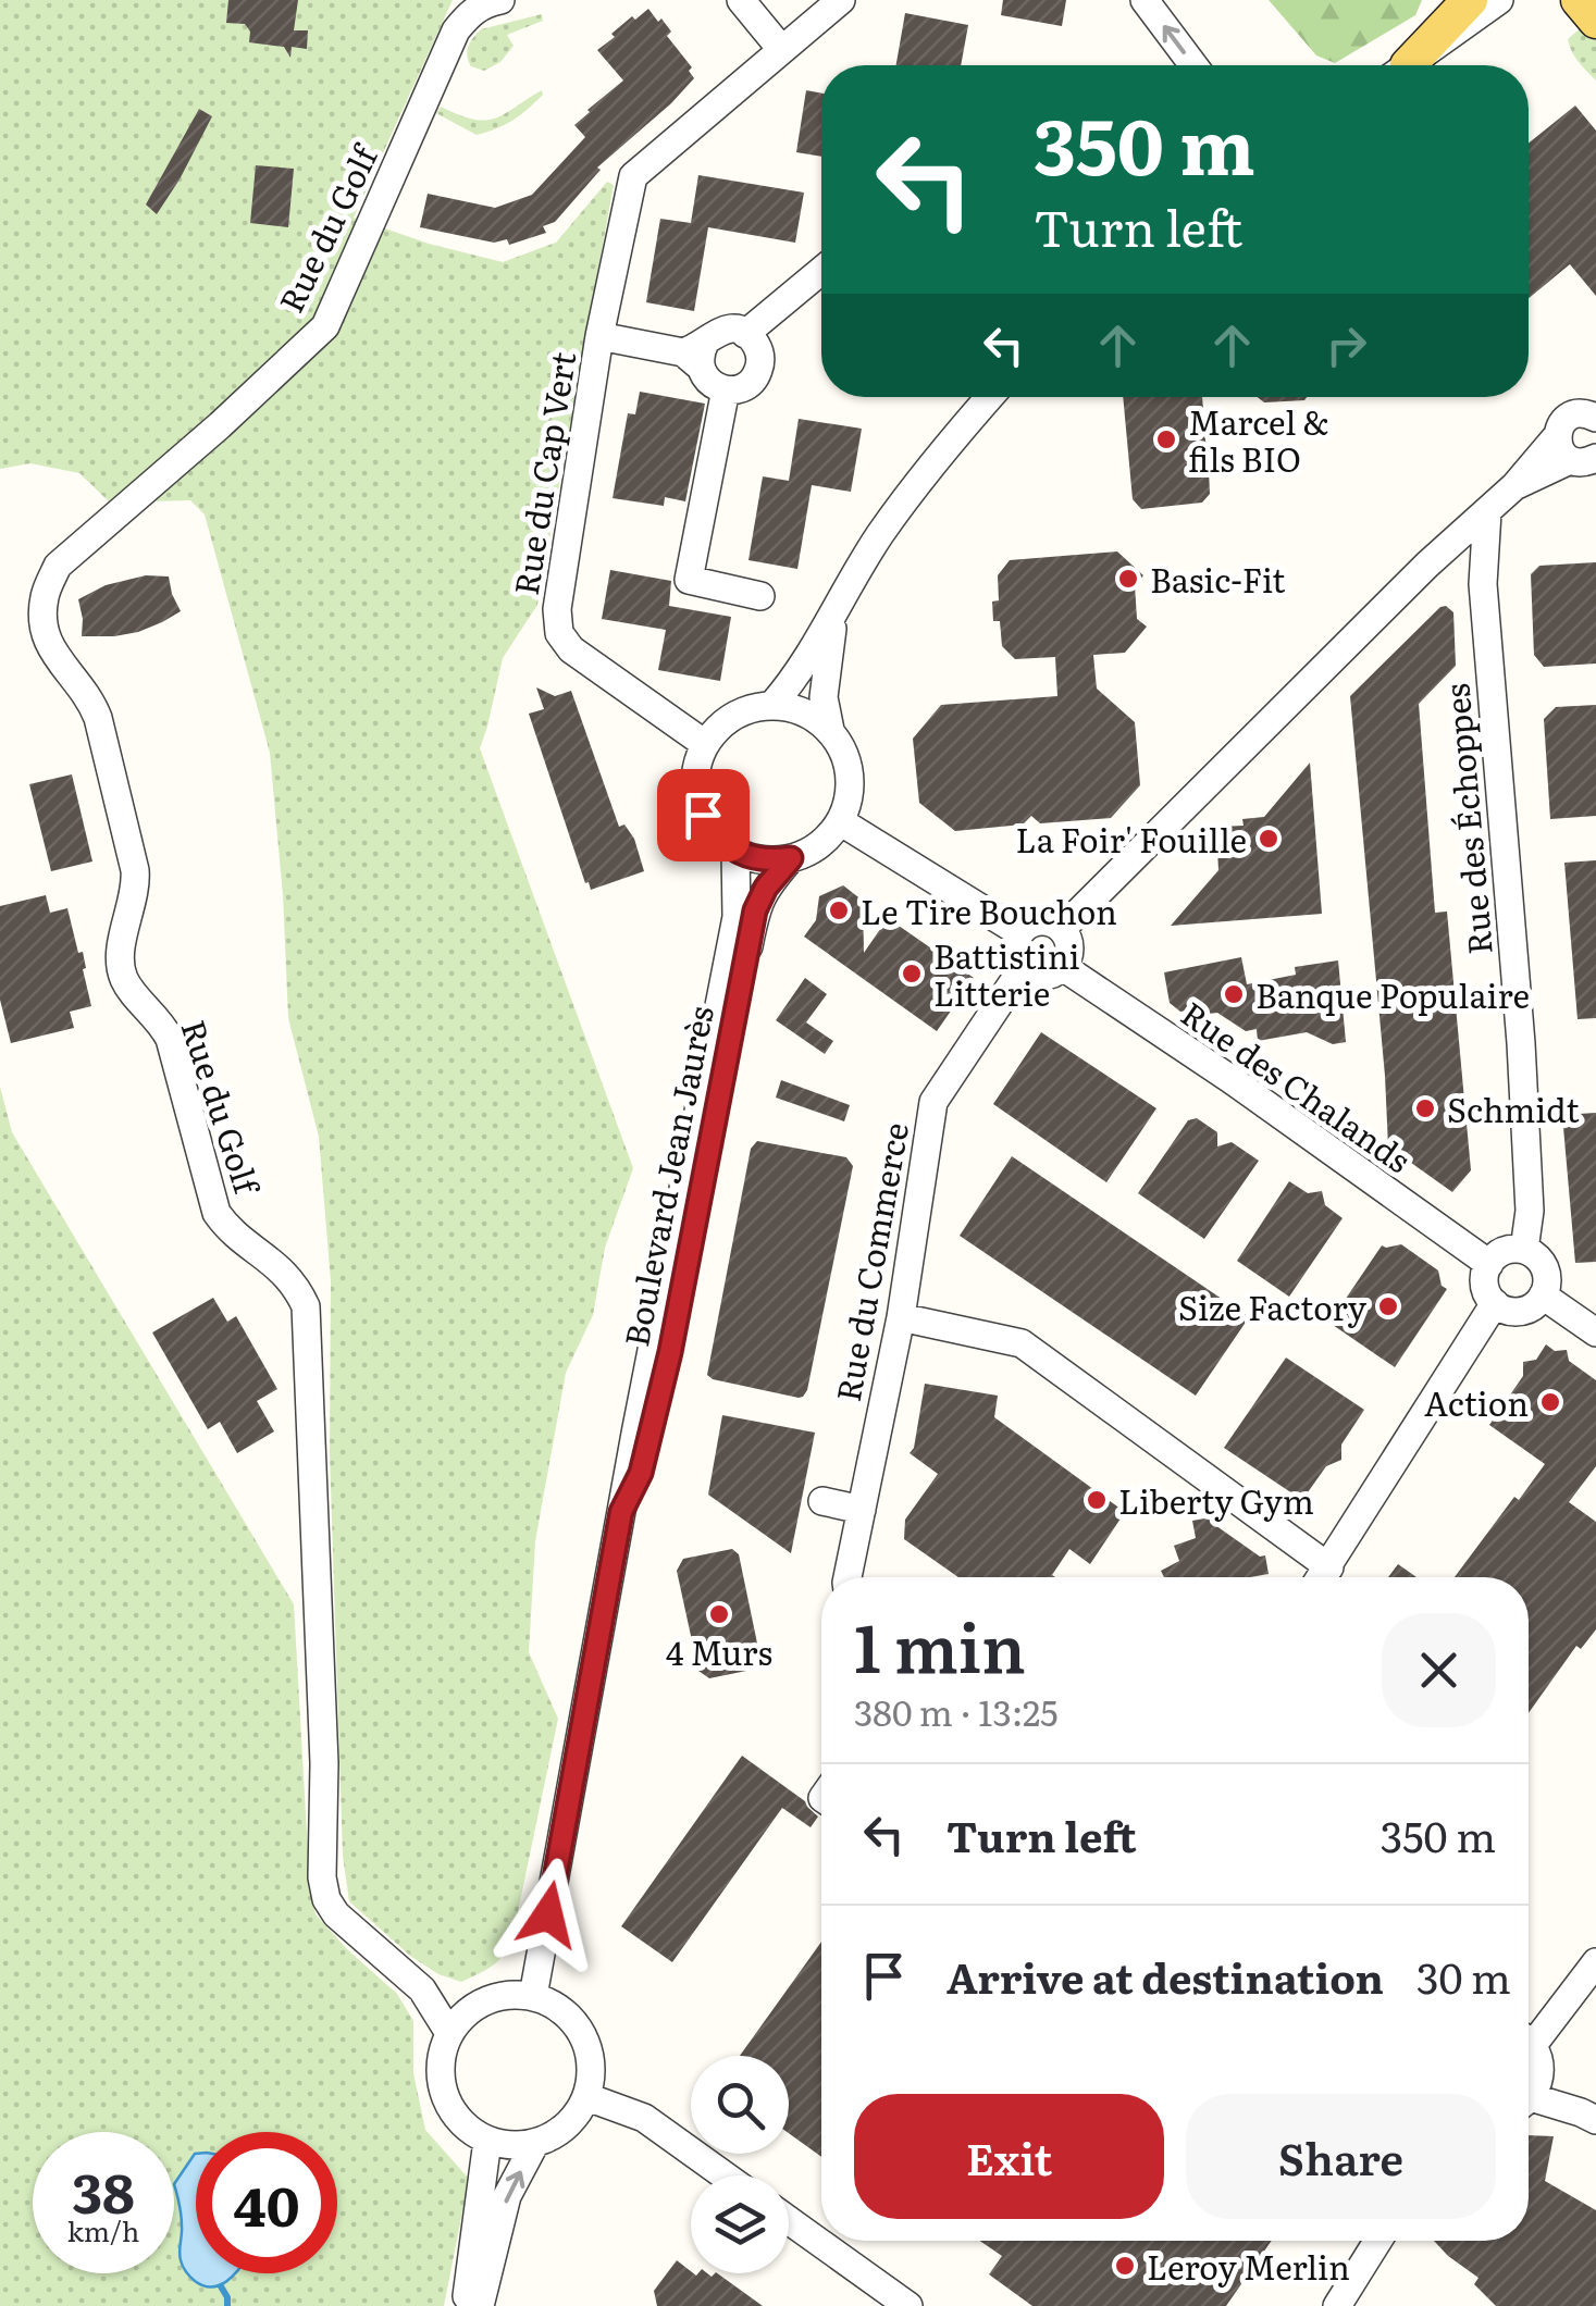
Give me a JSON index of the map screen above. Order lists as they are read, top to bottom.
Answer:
{
  "streets": {
    "street": [
      "Rue du Golf",
      "Rue du Cap Vert",
      "Rue des Échoppes",
      "Rue des Chalands",
      "Boulevard Jean Jaurès",
      "Rue du Commerce"
    ]
  },
  "crossings": [
    ["Rue du Golf", "Boulevard Jean Jaurès"],
    ["Rue du Cap Vert", "Boulevard Jean Jaurès"],
    ["Rue des Échoppes", "Rue des Chalands"],
    ["Rue des Chalands", "Rue du Commerce"]
  ],
  "places": [
    "Marcel & fils BIO",
    "Basic-Fit",
    "La Foir' Fouille",
    "Le Tire Bouchon",
    "Battistini Litterie",
    "Banque Populaire",
    "Schmidt",
    "Size Factory",
    "Action",
    "Liberty Gym",
    "4 Murs",
    "Leroy Merlin"
  ],
  "page": {
    "turn": ["350 m", "Turn left"],
    "heading": ["1 min", "380 m · 13:25"],
    "list": [
      {
        "name": "Turn left",
        "value": "350 m"
      },
      {
        "name": "Arrive at destination",
        "value": "30 m"
      }
    ],
    "buttons": ["Exit", "Share"],
    "speed": "38 km/h",
    "limit": "40"
  }
}
